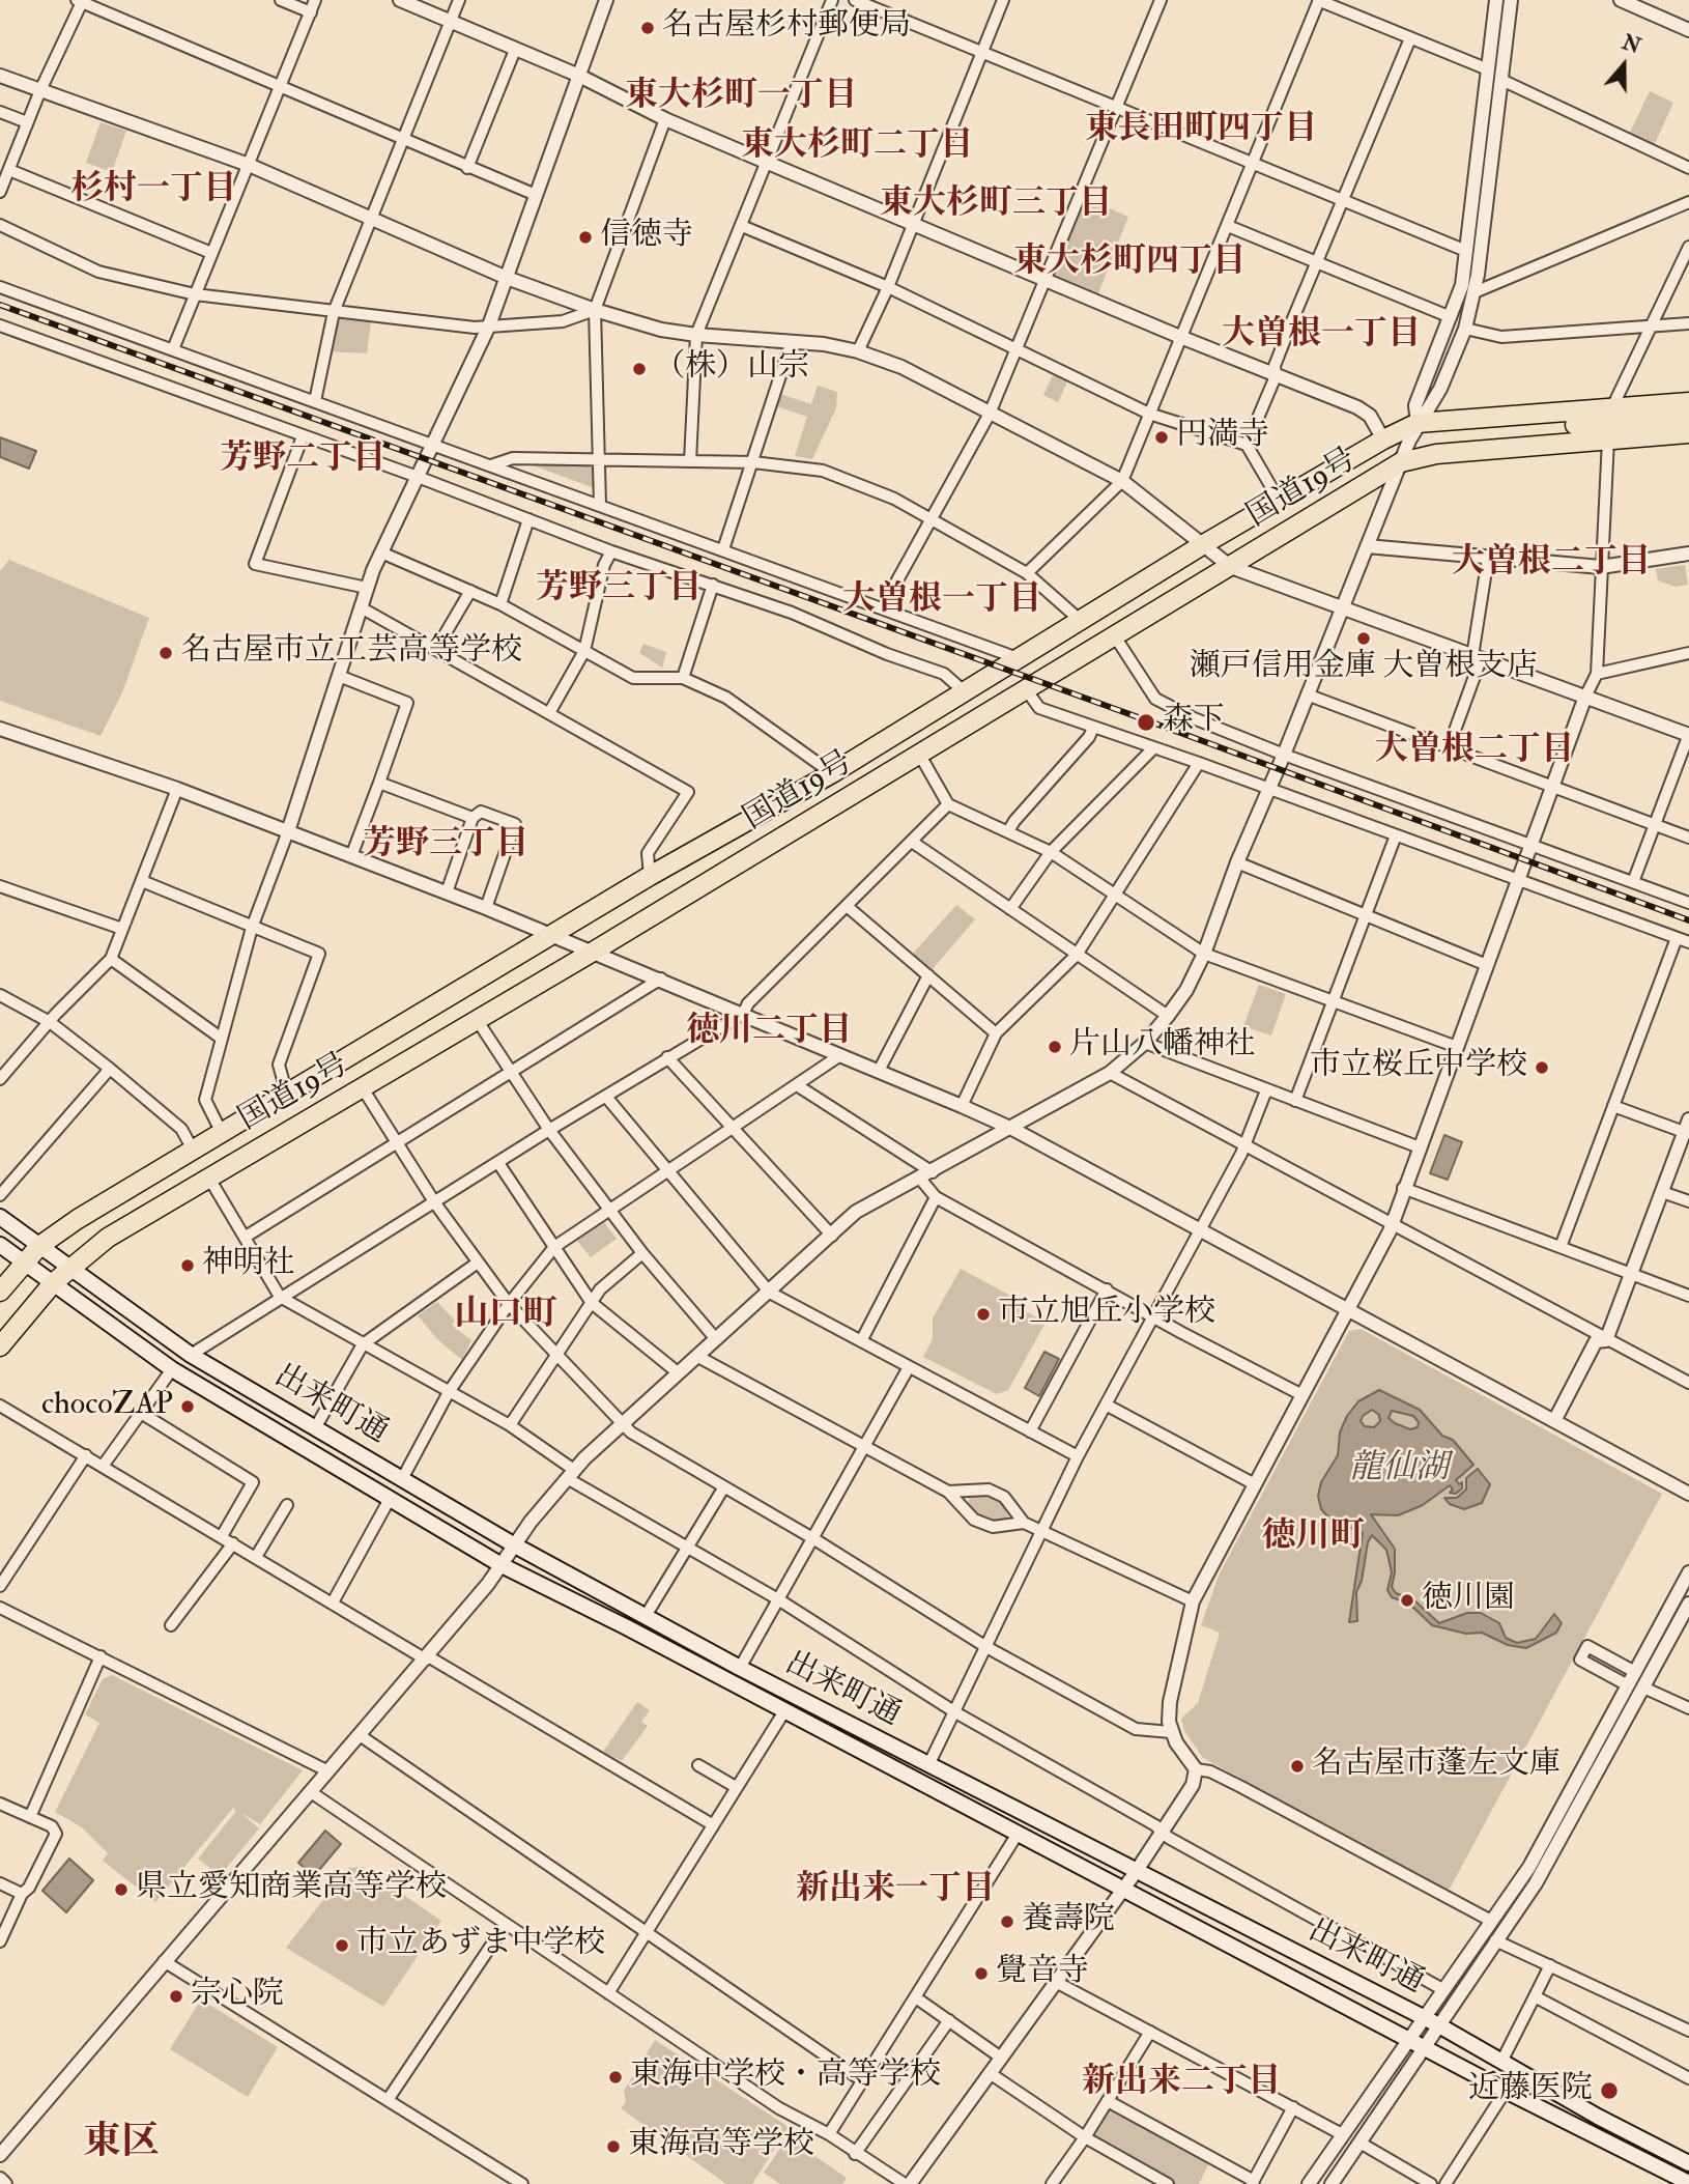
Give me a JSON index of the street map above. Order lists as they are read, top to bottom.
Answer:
{
  "streets": {
    "highway": ["国道19号"],
    "main road": ["出来町通"]
  },
  "crossings": [
    ["国道19号", "出来町通"]
  ],
  "districts": [
    "東大杉町一丁目",
    "東長田町四丁目",
    "東大杉町二丁目",
    "杉村一丁目",
    "東大杉町三丁目",
    "東大杉町四丁目",
    "大曽根一丁目",
    "芳野二丁目",
    "大曽根二丁目",
    "芳野三丁目",
    "大曽根一丁目",
    "大曽根二丁目",
    "芳野三丁目",
    "徳川二丁目",
    "山口町",
    "徳川町",
    "新出来一丁目",
    "新出来二丁目",
    "東区"
  ],
  "water": ["龍仙湖"],
  "places": [
    "名古屋杉村郵便局",
    "信徳寺",
    "（株）山宗",
    "円満寺",
    "瀬戸信用金庫 大曽根支店",
    "名古屋市立工芸高等学校",
    "森下",
    "片山八幡神社",
    "市立桜丘中学校",
    "神明社",
    "市立旭丘小学校",
    "chocoZAP",
    "徳川園",
    "名古屋市蓬左文庫",
    "県立愛知商業高等学校",
    "養壽院",
    "市立あずま中学校",
    "覺音寺",
    "宗心院",
    "東海中学校・高等学校",
    "近藤医院",
    "東海高等学校"
  ],
  "north": "top"
}
